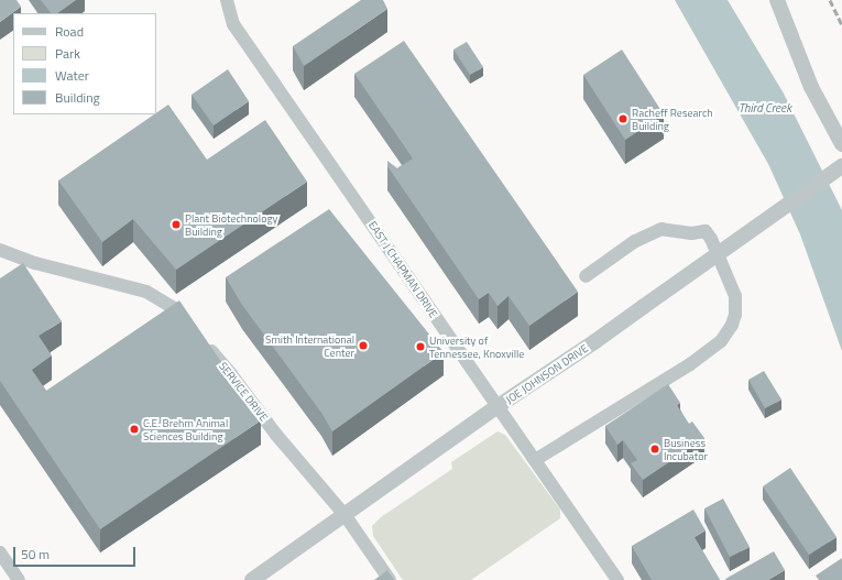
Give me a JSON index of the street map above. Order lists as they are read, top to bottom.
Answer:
{
  "streets": {
    "street": ["EAST J CHAPMAN DRIVE", "JOE JOHNSON DRIVE", "SERVICE DRIVE"]
  },
  "crossings": [
    ["EAST J CHAPMAN DRIVE", "JOE JOHNSON DRIVE"],
    ["JOE JOHNSON DRIVE", "SERVICE DRIVE"]
  ],
  "water": ["Third Creek"],
  "places": [
    "Racheff Research Building",
    "Plant Biotechnology Building",
    "Smith International Center",
    "University of Tennessee, Knoxville",
    "C.E. Brehm Animal Sciences Building",
    "Business Incubator"
  ],
  "legend": [
    "Road",
    "Park",
    "Water",
    "Building"
  ],
  "scale_bar": "50 m"
}
